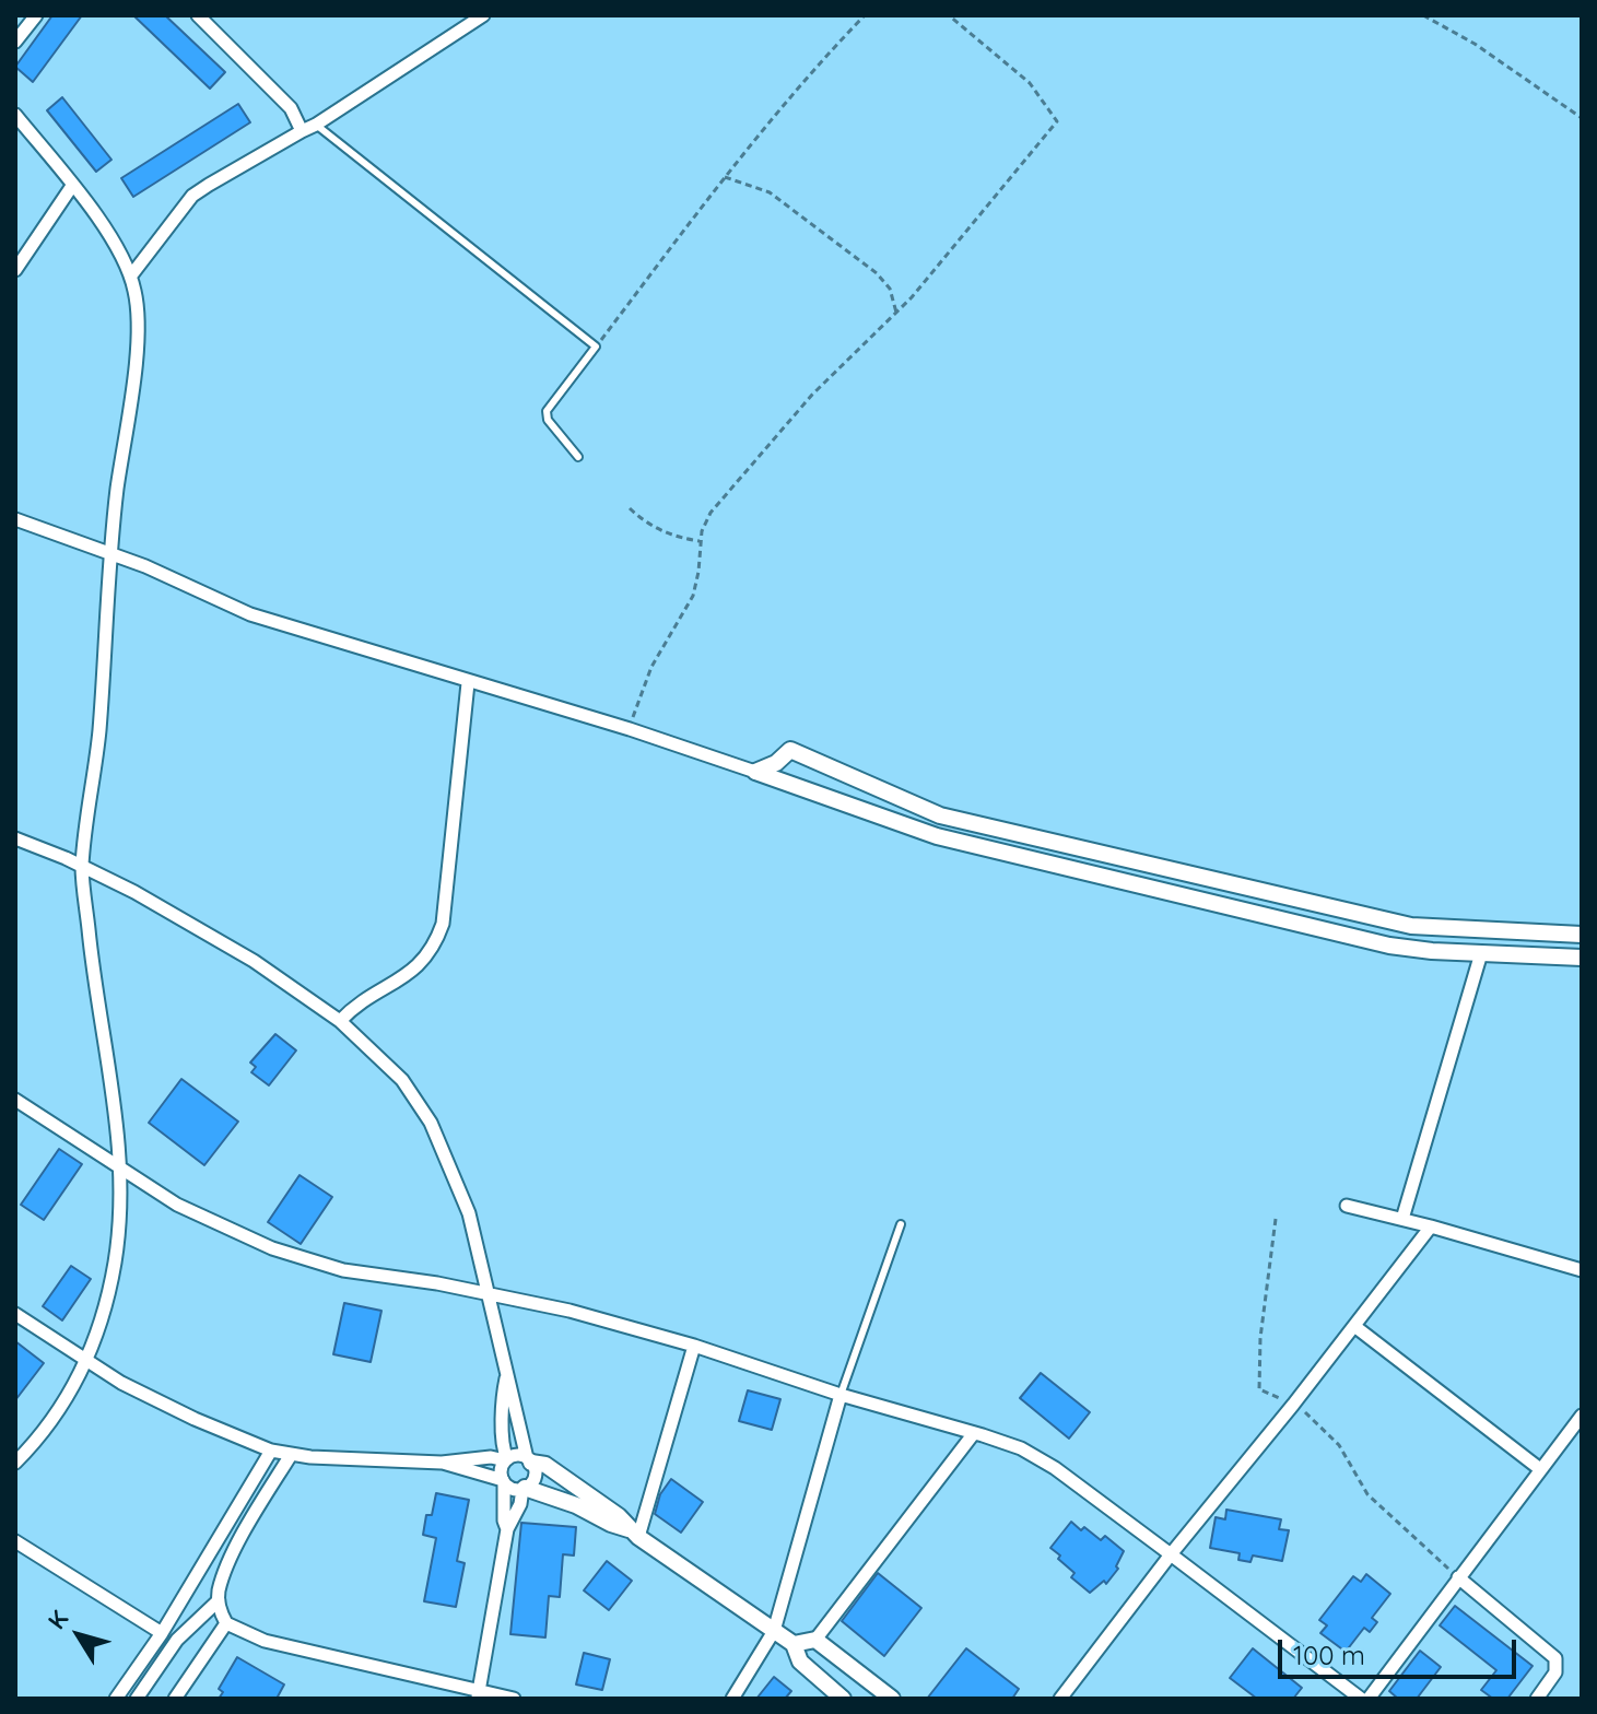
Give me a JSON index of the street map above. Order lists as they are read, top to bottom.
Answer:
{
  "scale_bar": "100 m",
  "north": "top left"
}
